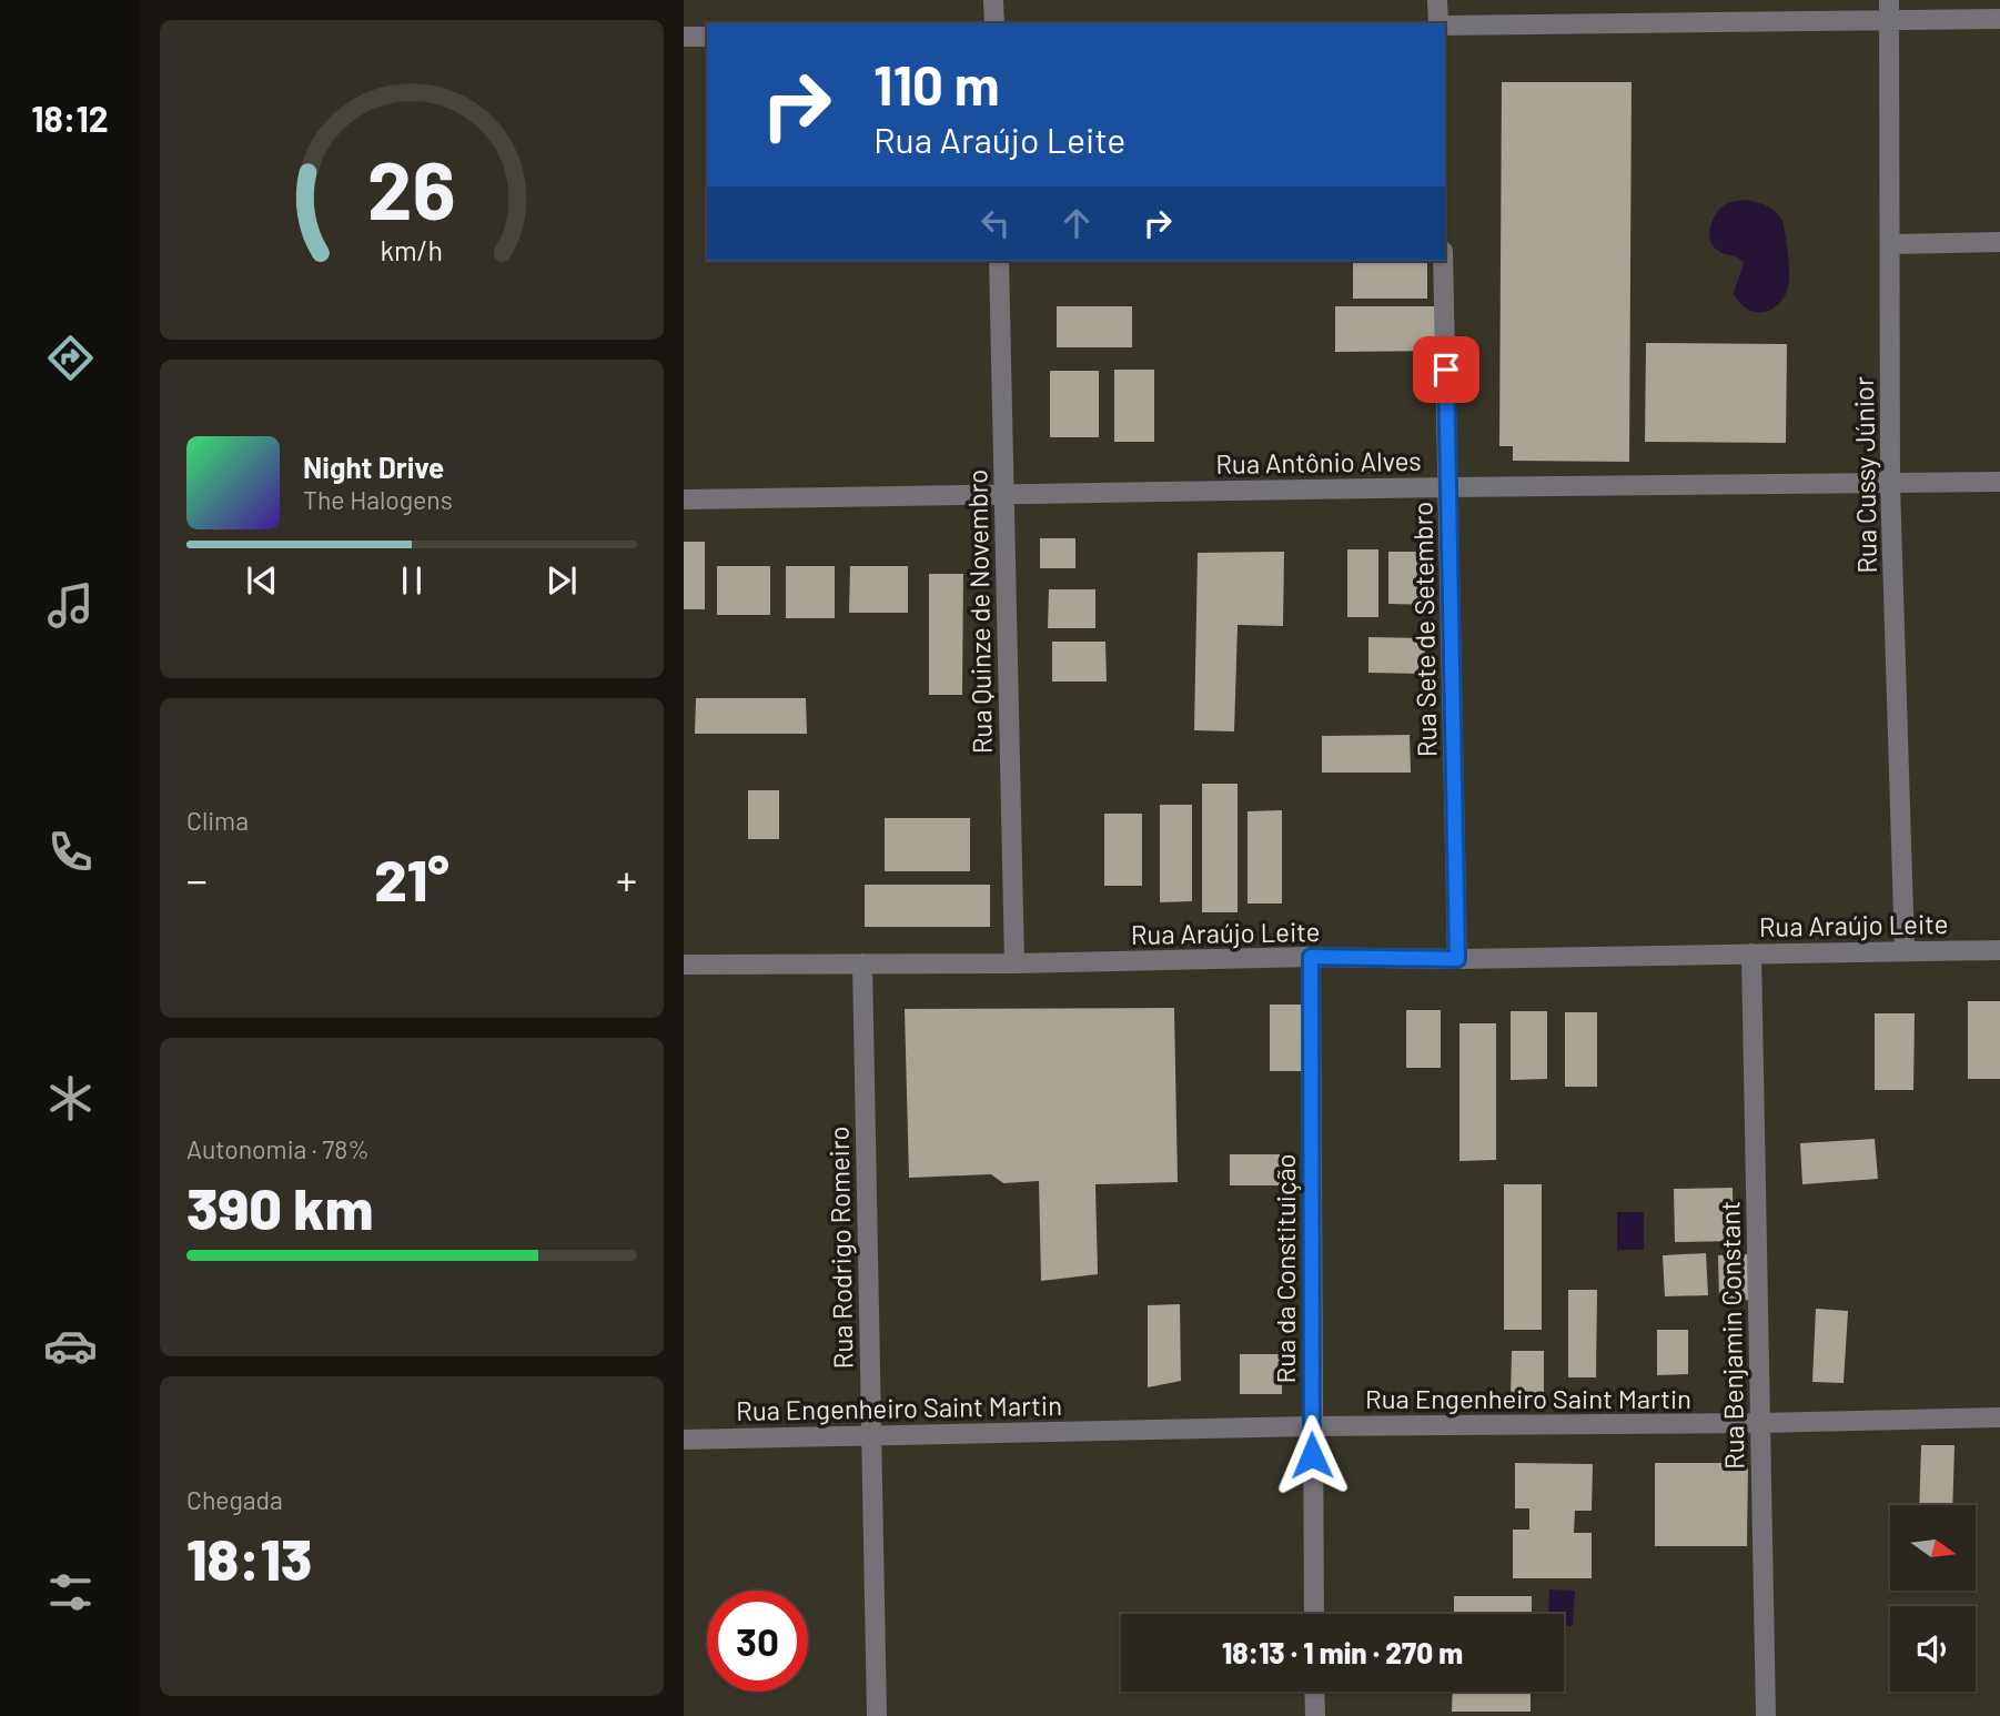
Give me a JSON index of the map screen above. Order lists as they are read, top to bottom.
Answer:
{
  "streets": {
    "street": [
      "Rua Antônio Alves",
      "Rua Cussy Júnior",
      "Rua Quinze de Novembro",
      "Rua Sete de Setembro",
      "Rua Araújo Leite",
      "Rua Rodrigo Romeiro",
      "Rua da Constituição",
      "Rua Benjamin Constant",
      "Rua Engenheiro Saint Martin"
    ]
  },
  "crossings": [
    ["Rua Antônio Alves", "Rua Cussy Júnior"],
    ["Rua Antônio Alves", "Rua Quinze de Novembro"],
    ["Rua Antônio Alves", "Rua Sete de Setembro"],
    ["Rua Cussy Júnior", "Rua Araújo Leite"],
    ["Rua Quinze de Novembro", "Rua Araújo Leite"],
    ["Rua Sete de Setembro", "Rua Araújo Leite"],
    ["Rua Araújo Leite", "Rua Rodrigo Romeiro"],
    ["Rua Araújo Leite", "Rua da Constituição"],
    ["Rua Araújo Leite", "Rua Benjamin Constant"],
    ["Rua Rodrigo Romeiro", "Rua Engenheiro Saint Martin"],
    ["Rua da Constituição", "Rua Engenheiro Saint Martin"],
    ["Rua Benjamin Constant", "Rua Engenheiro Saint Martin"]
  ],
  "north": "right",
  "page": {
    "tabs": "18:12",
    "turn": ["110 m", "Rua Araújo Leite"],
    "song": ["Night Drive", "The Halogens"],
    "tile": [
      "Clima",
      ["Autonomia · 78%", "390 km"],
      ["Chegada", "18:13"]
    ],
    "heat": ["−", "21°", "+"],
    "limit": "30",
    "trip": "18:13 · 1 min · 270 m",
    "gauge": ["26", "km/h"]
  }
}
